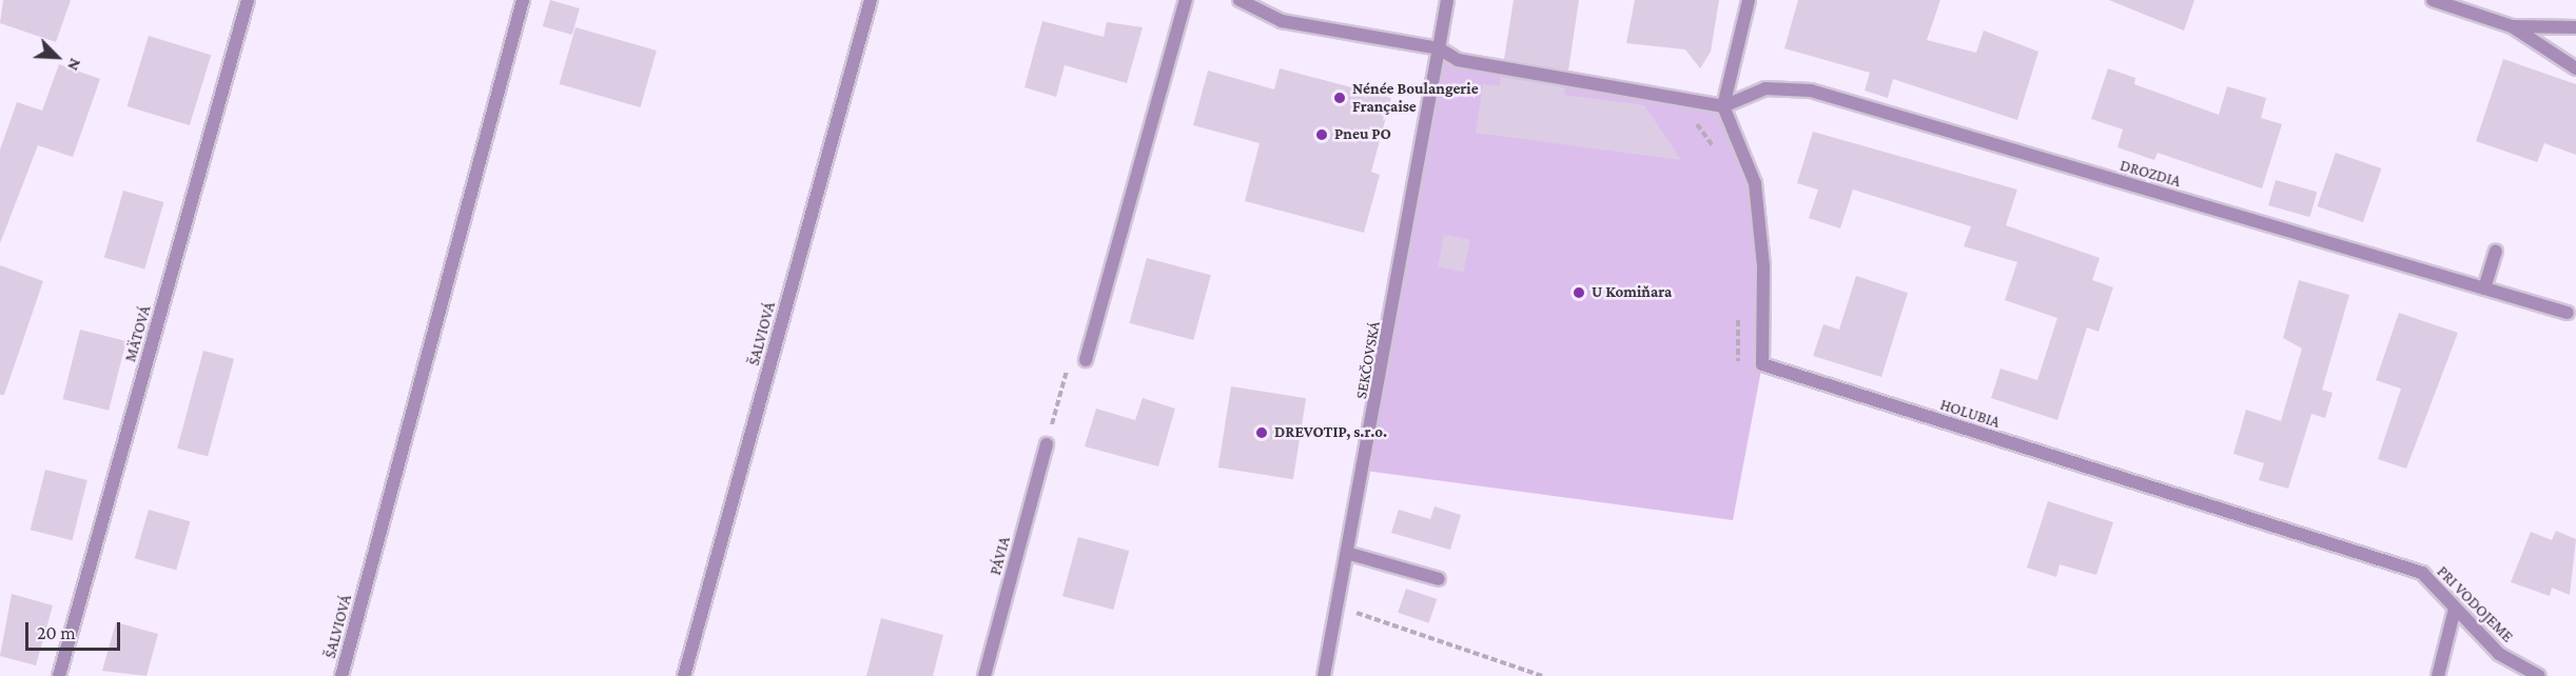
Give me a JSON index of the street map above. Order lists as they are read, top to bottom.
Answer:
{
  "streets": {
    "street": [
      "DROZDIA",
      "MÄTOVÁ",
      "ŠALVIOVÁ",
      "SEKČOVSKÁ",
      "HOLUBIA",
      "PÁVIA",
      "PRI VODOJEME"
    ]
  },
  "crossings": [
    ["DROZDIA", "HOLUBIA"],
    ["HOLUBIA", "PRI VODOJEME"]
  ],
  "places": [
    "Nénée Boulangerie Française",
    "Pneu PO",
    "U Komiňara",
    "DREVOTIP, s.r.o."
  ],
  "scale_bar": "20 m",
  "north": "bottom right"
}
